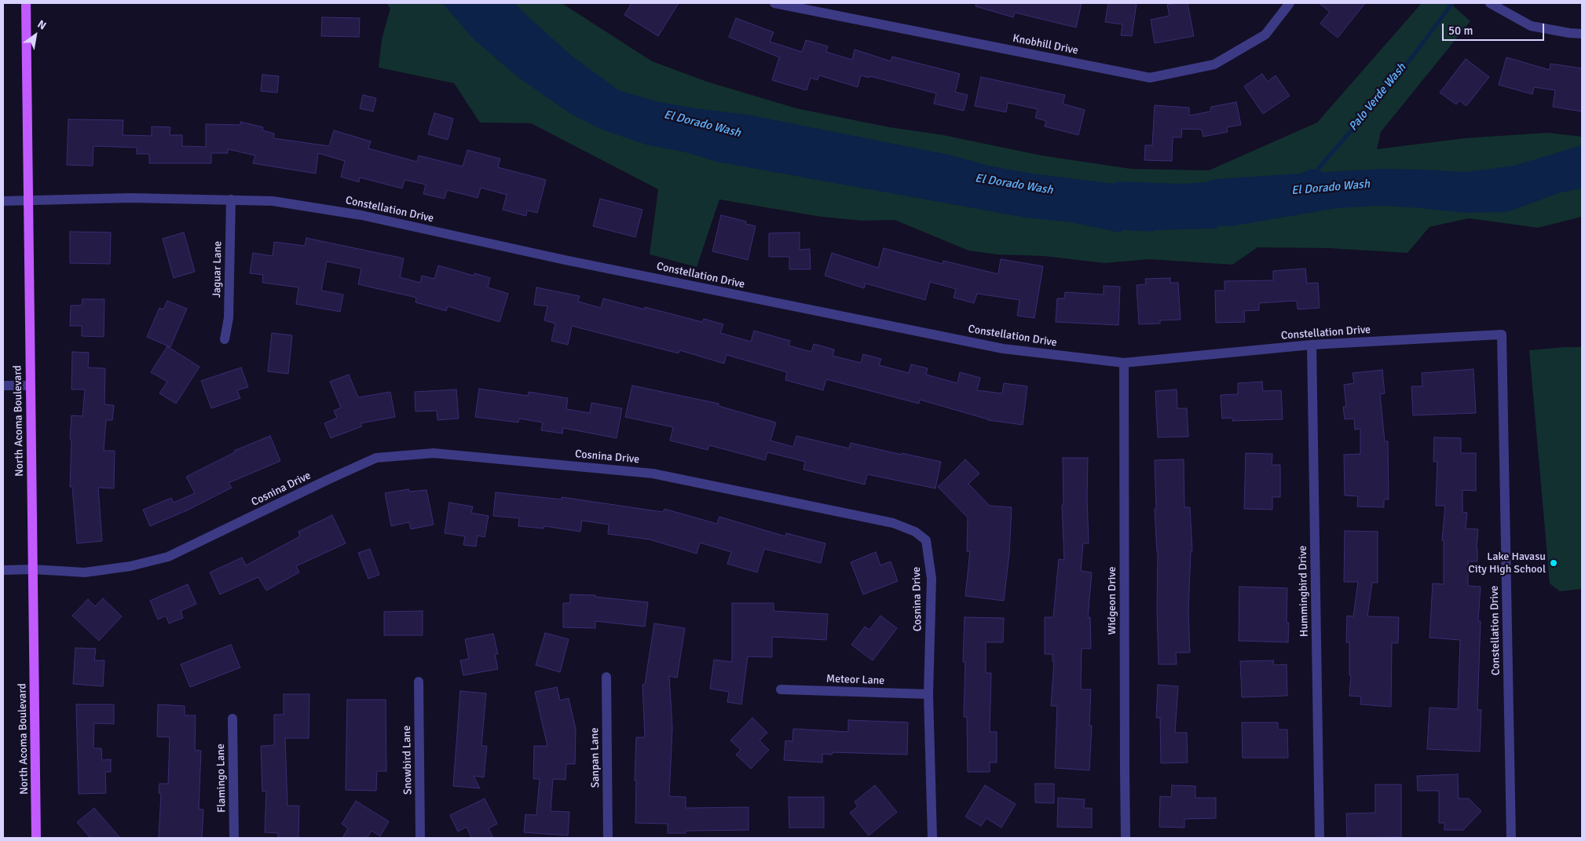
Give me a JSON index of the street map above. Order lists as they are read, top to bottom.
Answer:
{
  "streets": {
    "main road": ["North Acoma Boulevard"],
    "street": [
      "Knobhill Drive",
      "Constellation Drive",
      "Jaguar Lane",
      "Cosnina Drive",
      "Hummingbird Drive",
      "Widgeon Drive",
      "Meteor Lane",
      "Sanpan Lane",
      "Snowbird Lane",
      "Flamingo Lane"
    ]
  },
  "crossings": [
    ["Constellation Drive", "Jaguar Lane"],
    ["Constellation Drive", "North Acoma Boulevard"],
    ["Constellation Drive", "Hummingbird Drive"],
    ["Constellation Drive", "Widgeon Drive"],
    ["North Acoma Boulevard", "Cosnina Drive"],
    ["Cosnina Drive", "Meteor Lane"]
  ],
  "water": ["Palo Verde Wash", "El Dorado Wash"],
  "places": ["Lake Havasu City High School"],
  "scale_bar": "50 m",
  "north": "top right"
}
